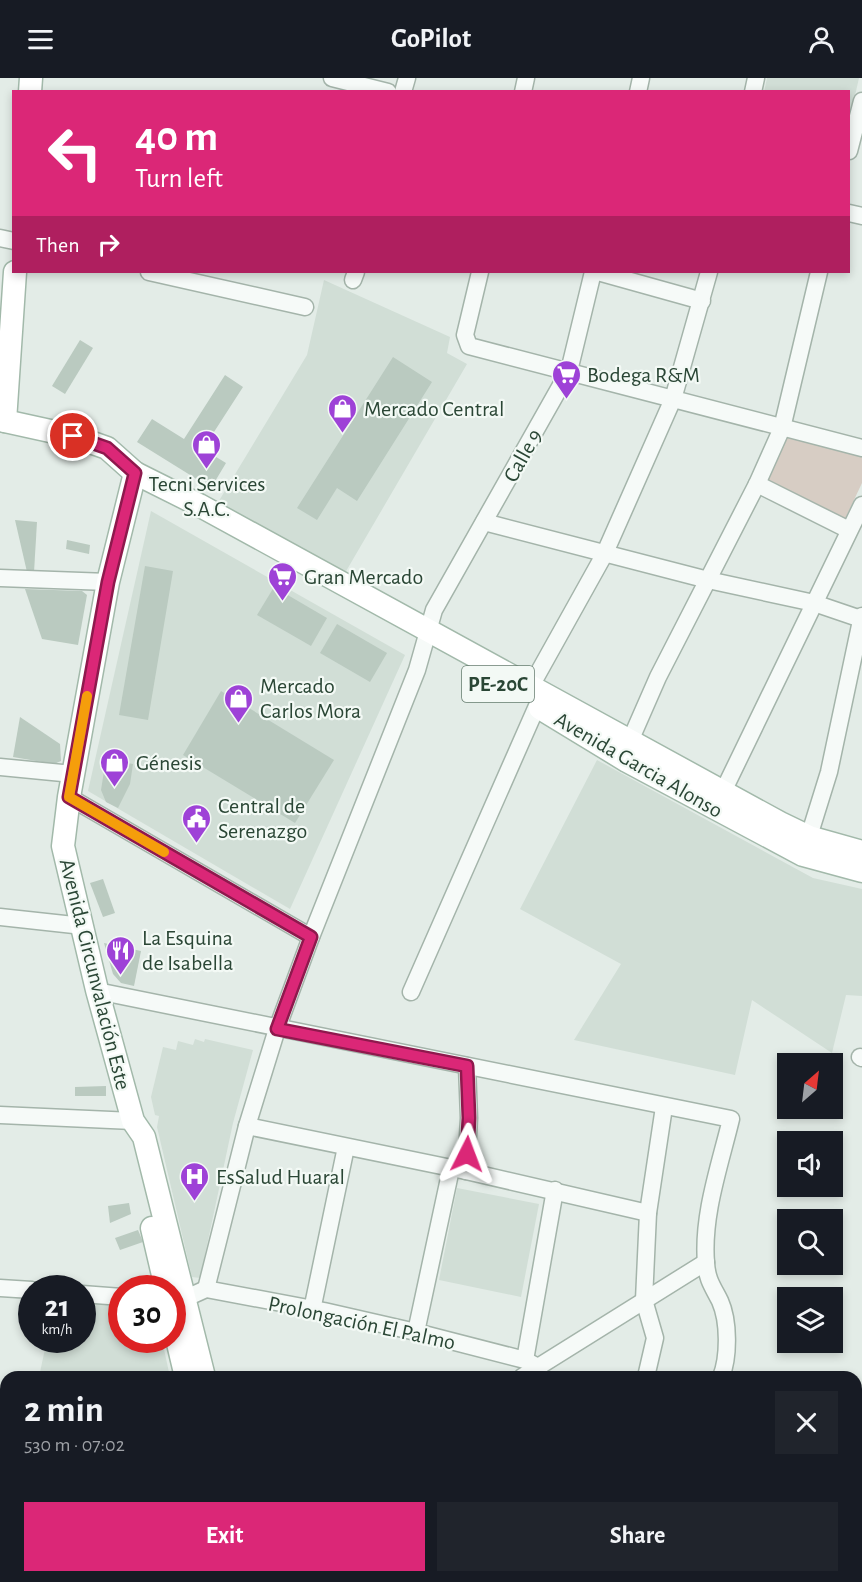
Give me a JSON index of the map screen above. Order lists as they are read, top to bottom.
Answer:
{
  "streets": {
    "main road": ["PE-20C", "Avenida Garcia Alonso", "Avenida Circunvalación Este"],
    "street": ["Calle 9", "Prolongación El Palmo"]
  },
  "crossings": [
    ["Calle 9", "Avenida Garcia Alonso"],
    ["PE-20C", "Avenida Garcia Alonso"],
    ["Avenida Garcia Alonso", "Avenida Circunvalación Este"]
  ],
  "places": {
    "supermarket": ["Bodega R&M", "Gran Mercado"],
    "shop": [
      "Mercado Central",
      "Tecni Services S.A.C.",
      "Mercado Carlos Mora",
      "Génesis"
    ],
    "public building": ["Central de Serenazgo"],
    "restaurant": ["La Esquina de Isabella"],
    "hospital": ["EsSalud Huaral"]
  },
  "north": "top right",
  "page": {
    "header": "GoPilot",
    "turn": ["40 m", "Turn left"],
    "then": "Then",
    "speed": "21 km/h",
    "limit": "30",
    "heading": ["2 min", "530 m · 07:02"],
    "buttons": ["Exit", "Share"]
  }
}
